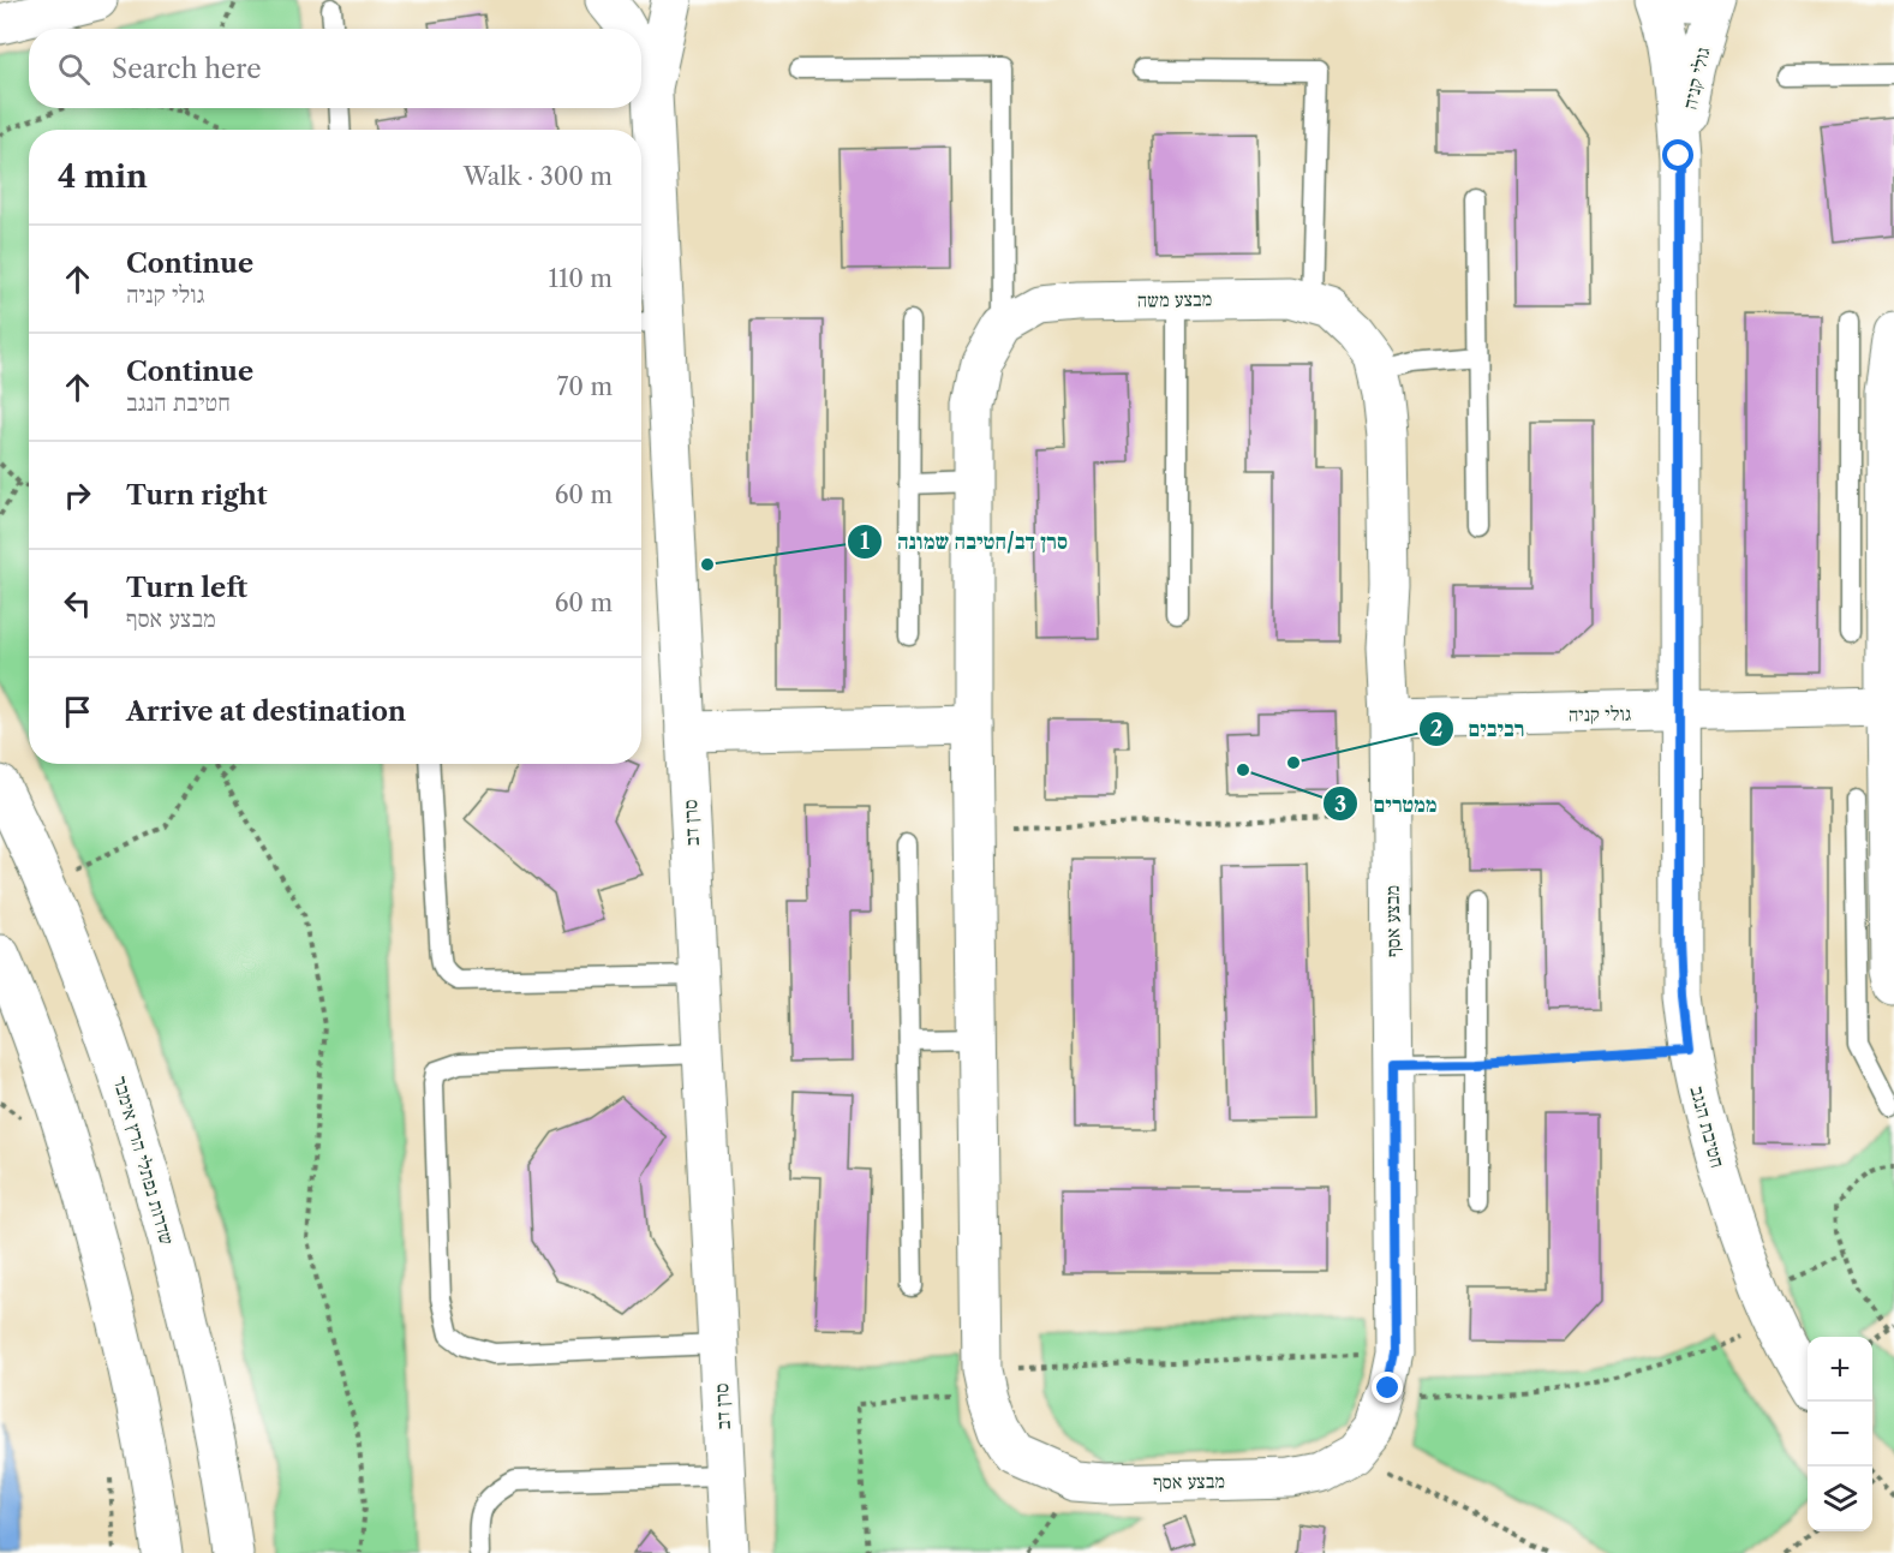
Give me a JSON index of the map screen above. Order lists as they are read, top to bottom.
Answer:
{
  "streets": {
    "street": [
      "גולי קניה",
      "מבצע משה",
      "סרן דב",
      "מבצע אסף",
      "חטיבת הנגב",
      "שדרות נפתלי הרץ אימבר"
    ]
  },
  "crossings": [
    ["גולי קניה", "מבצע משה"],
    ["גולי קניה", "מבצע אסף"],
    ["גולי קניה", "חטיבת הנגב"],
    ["מבצע משה", "מבצע אסף"]
  ],
  "places": ["סרן דב/חטיבה שמונה", "רביבים", "ממטרים"],
  "page": {
    "search": "Search here",
    "heading": ["4 min", "Walk · 300 m"],
    "list": [
      ["Continue", "גולי קניה", "110 m"],
      ["Continue", "חטיבת הנגב", "70 m"],
      ["Turn right", "60 m"],
      ["Turn left", "מבצע אסף", "60 m"],
      "Arrive at destination"
    ],
    "map_buttons": ["+", "−"]
  }
}
